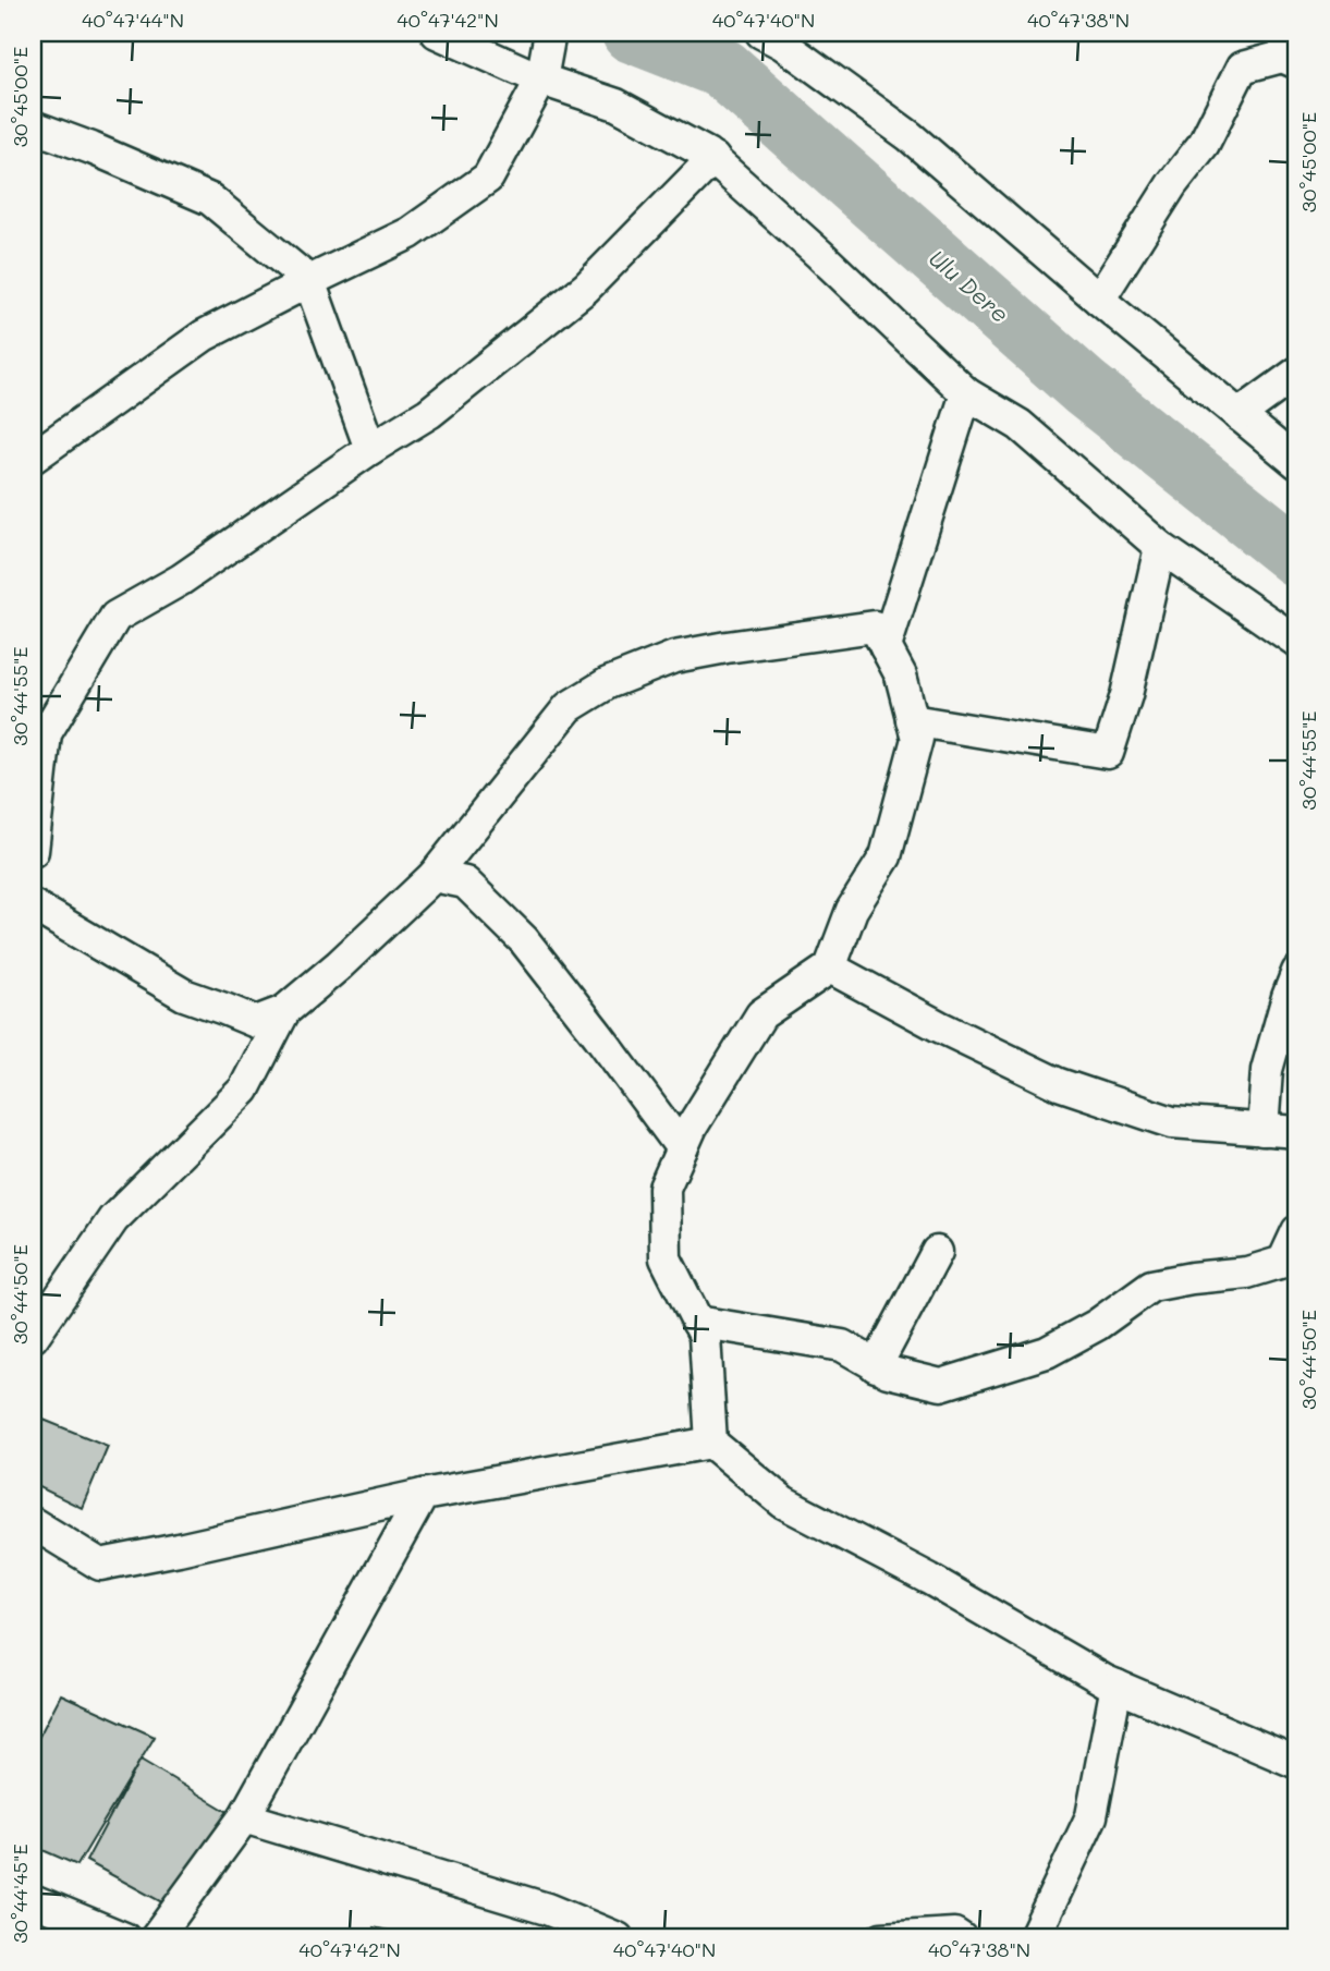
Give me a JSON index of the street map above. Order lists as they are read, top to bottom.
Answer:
{
  "water": ["Ulu Dere"],
  "coordinates": [
    "40°47'44\"N",
    "40°47'42\"N",
    "40°47'40\"N",
    "40°47'38\"N",
    "30°45'00\"E",
    "30°44'55\"E",
    "30°44'50\"E",
    "30°44'45\"E"
  ]
}
